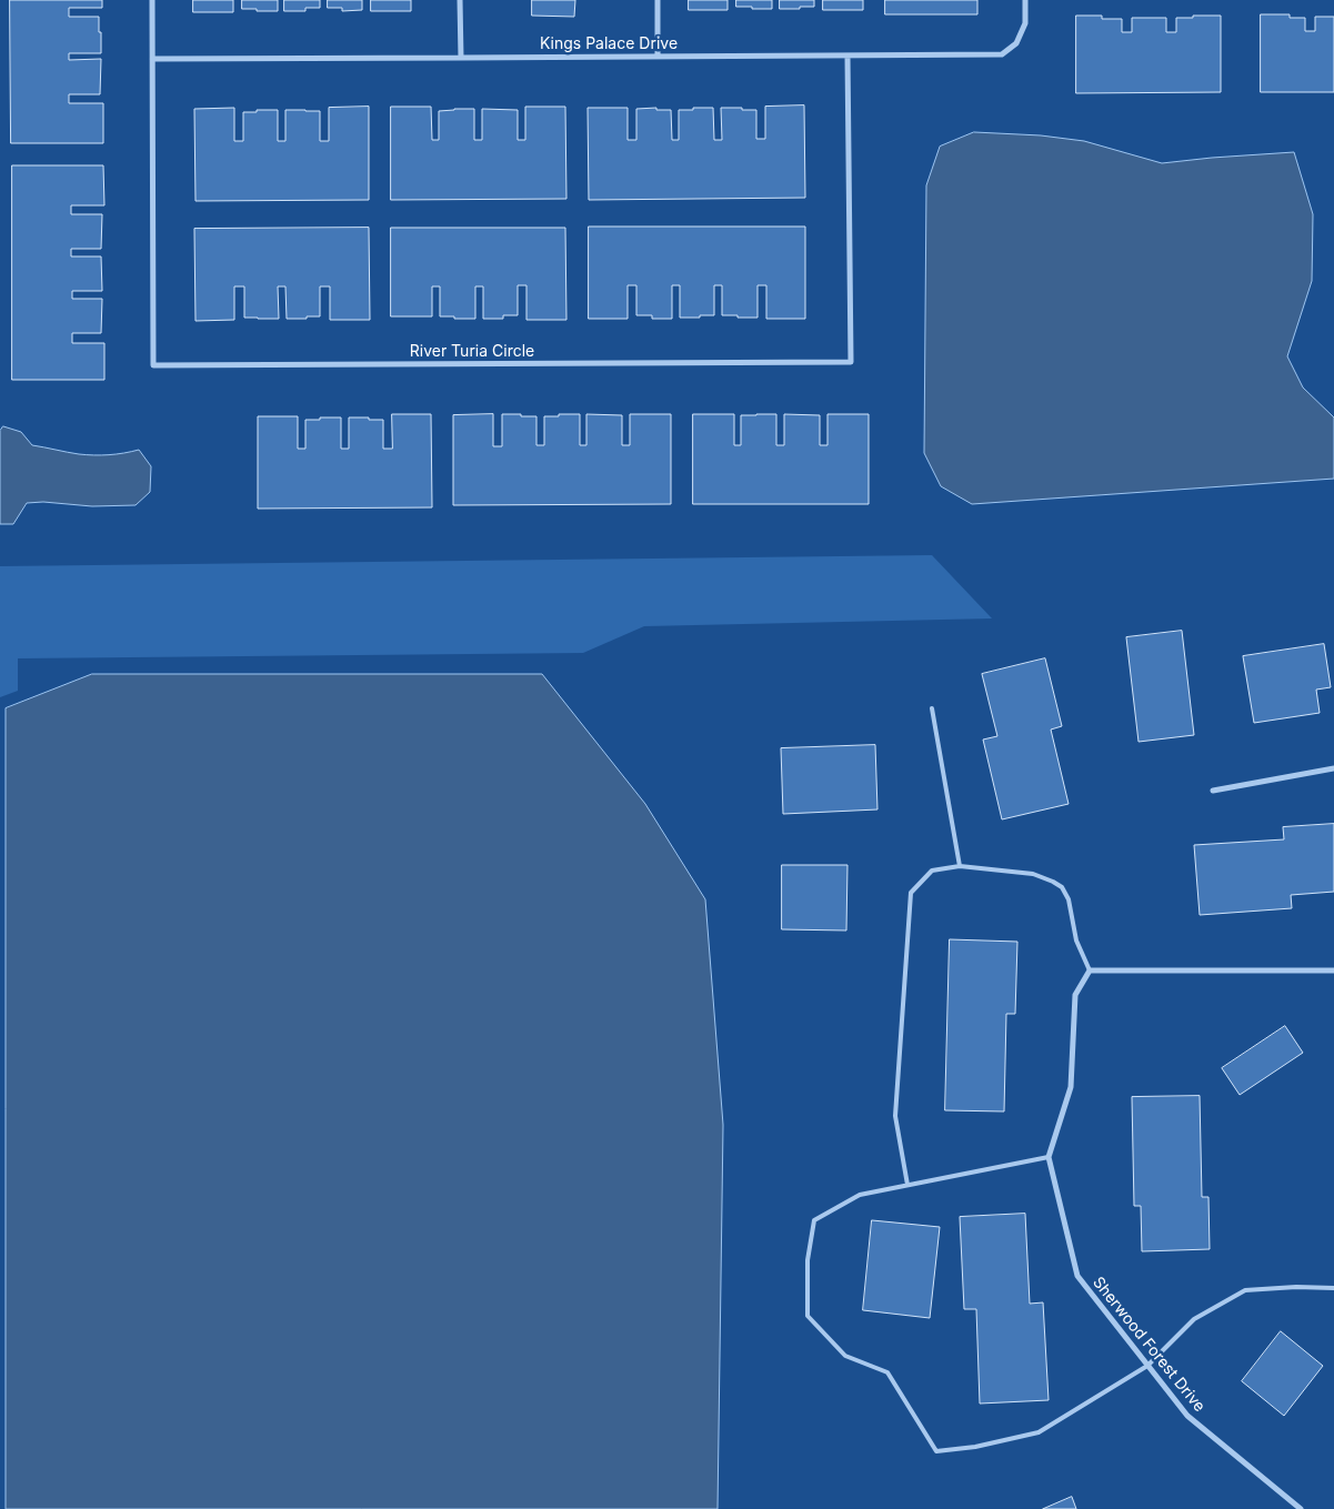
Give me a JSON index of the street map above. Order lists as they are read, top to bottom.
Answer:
{
  "streets": {
    "street": ["Kings Palace Drive", "River Turia Circle", "Sherwood Forest Drive"]
  },
  "crossings": [
    ["Kings Palace Drive", "River Turia Circle"]
  ]
}
